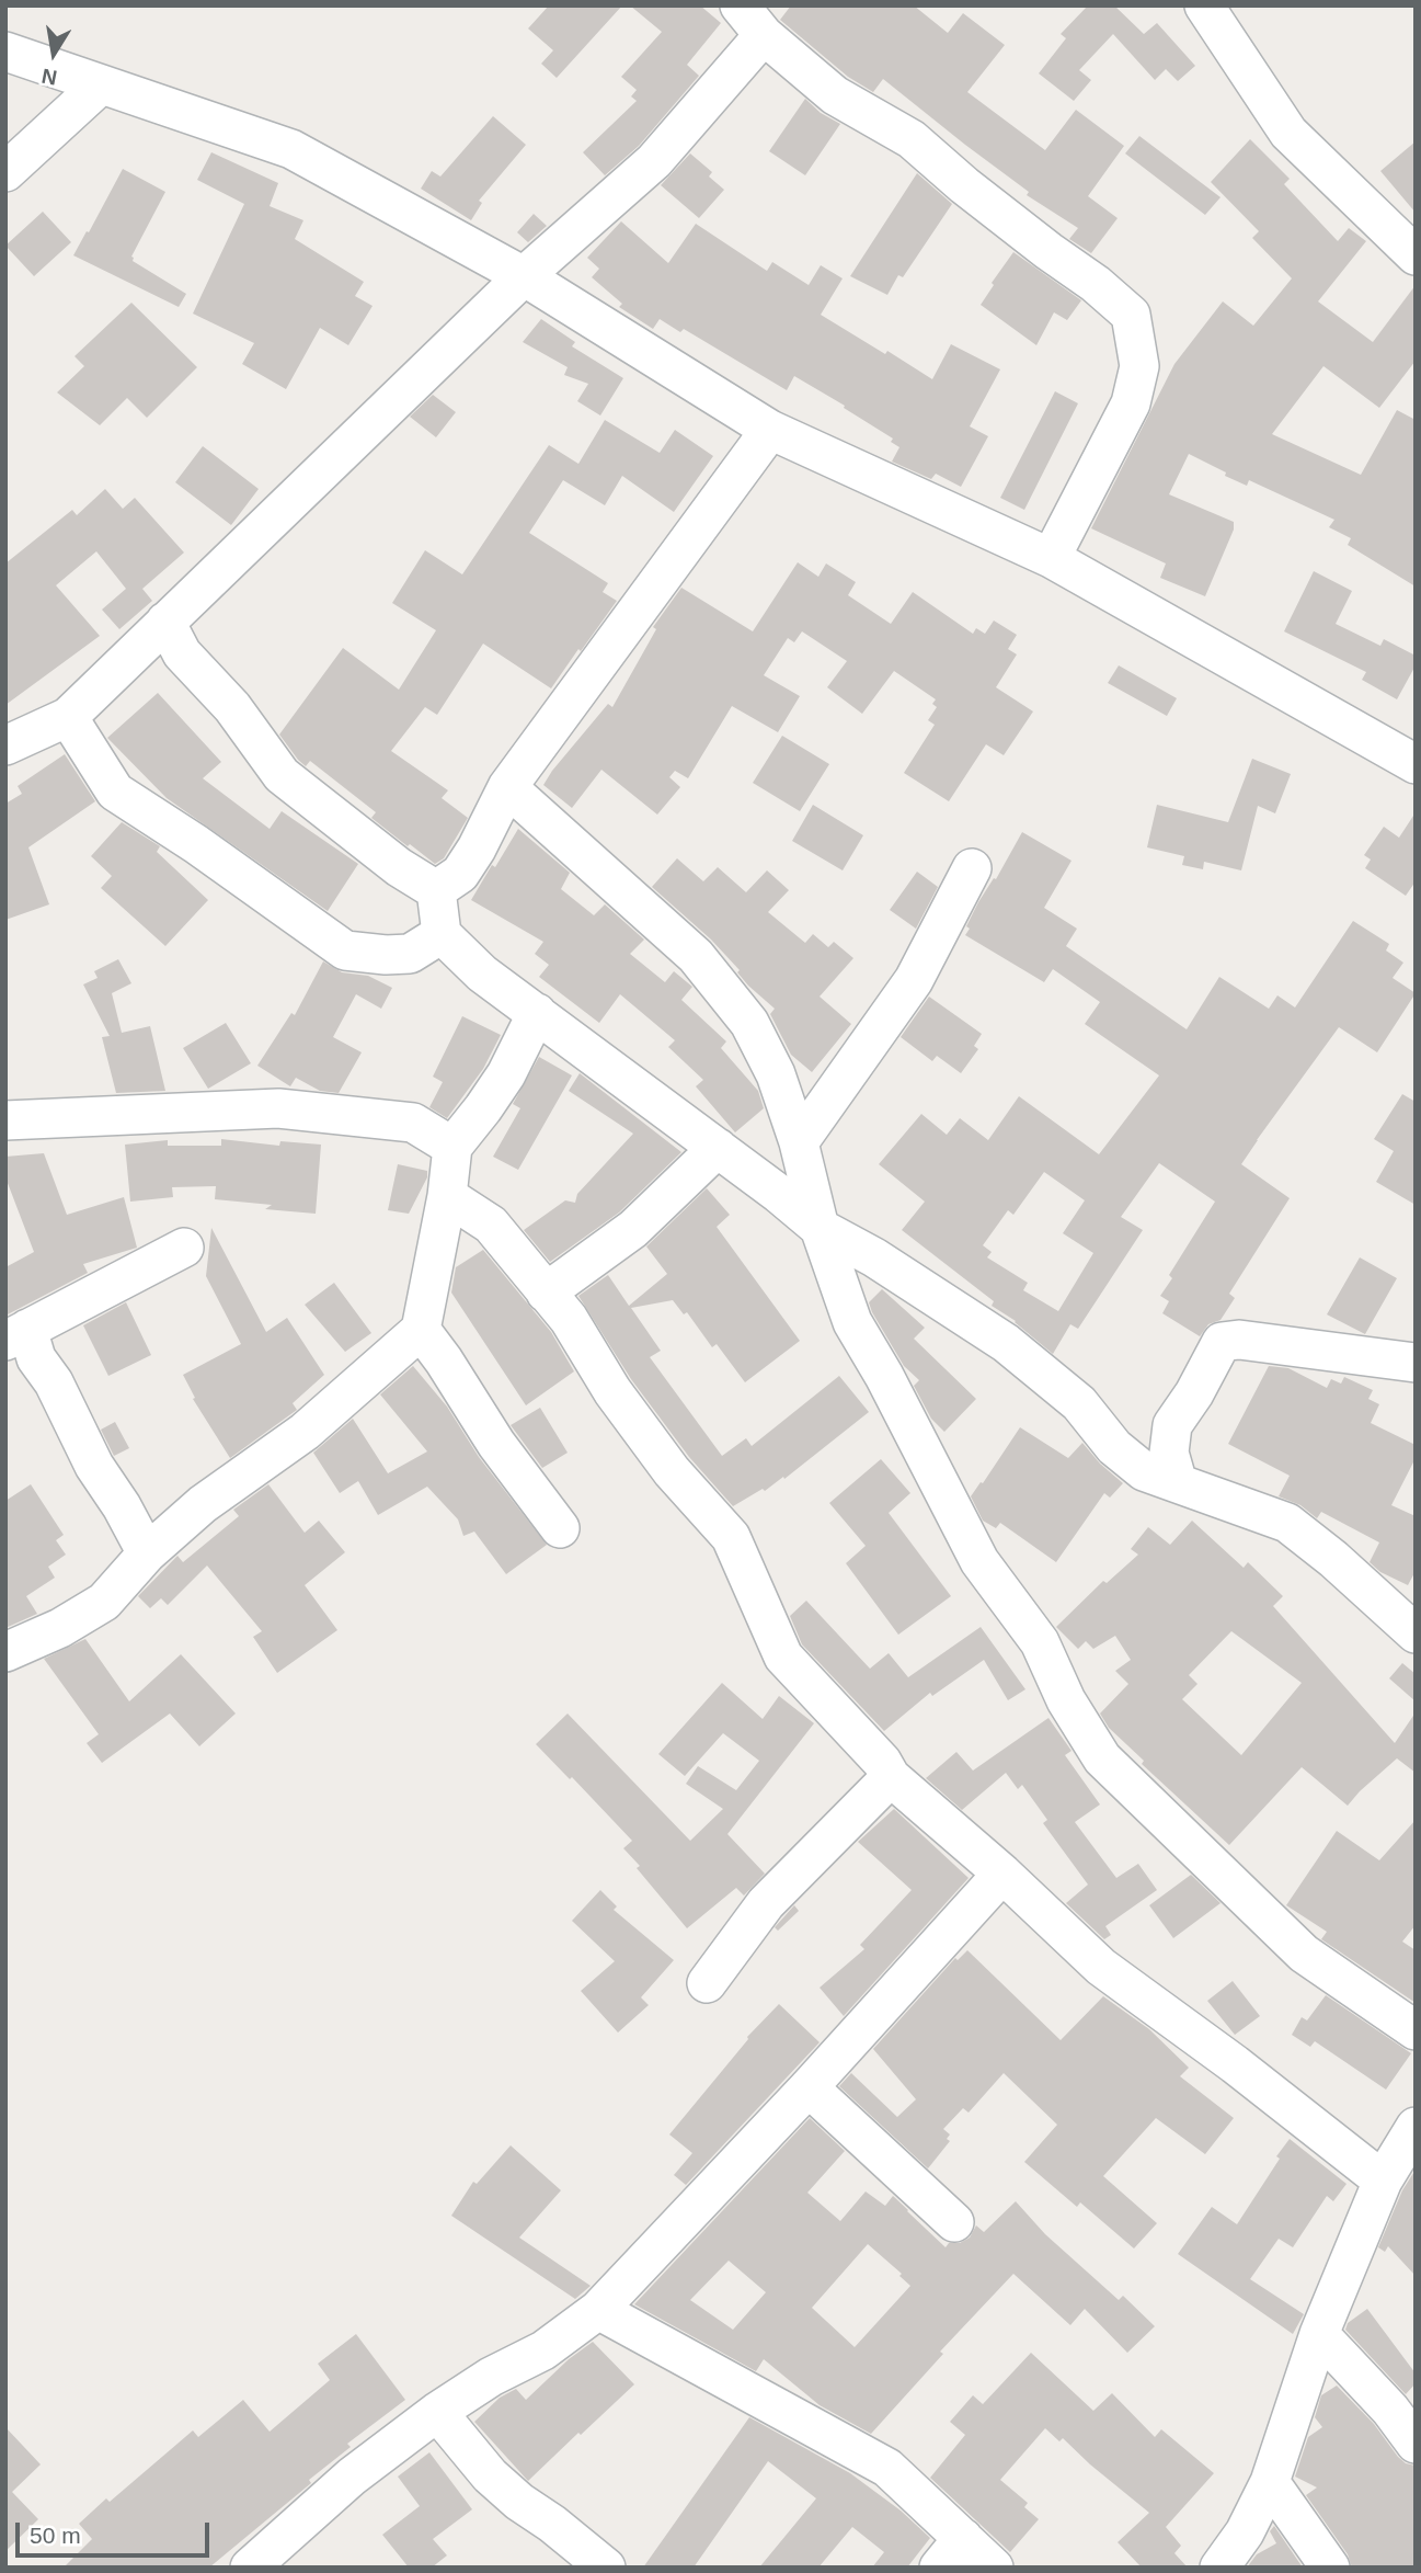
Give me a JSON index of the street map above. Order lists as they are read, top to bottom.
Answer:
{
  "scale_bar": "50 m",
  "north": "bottom"
}
